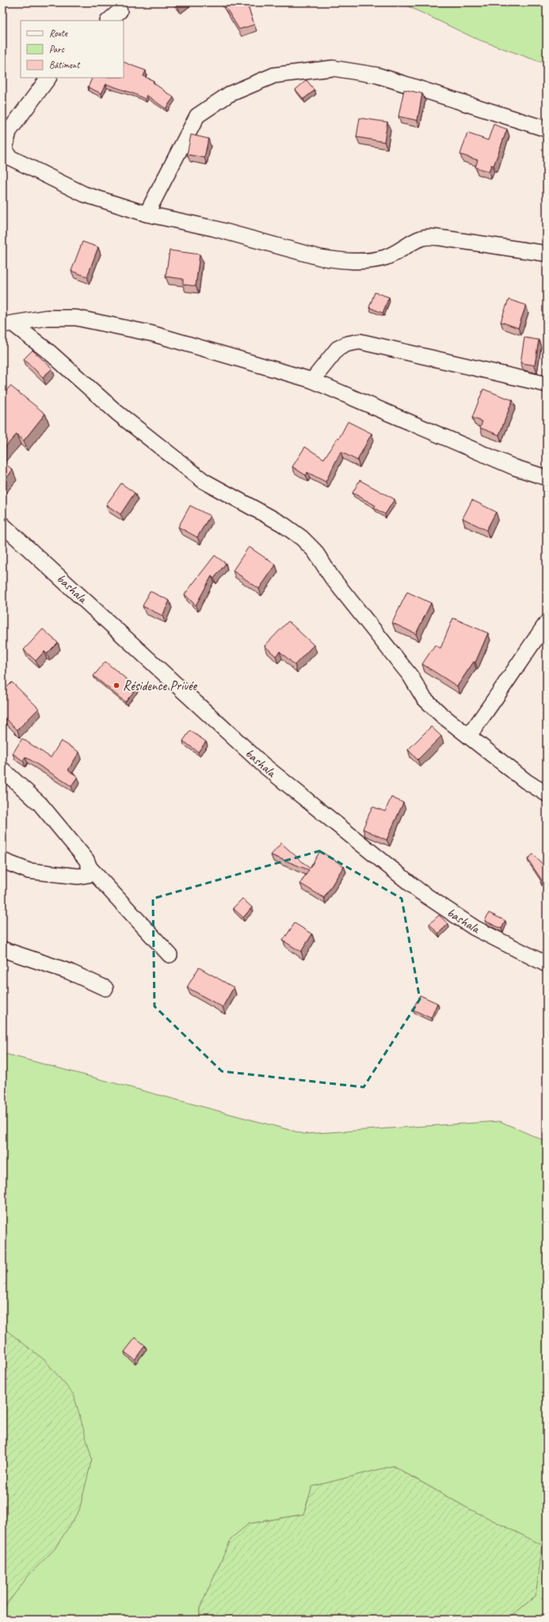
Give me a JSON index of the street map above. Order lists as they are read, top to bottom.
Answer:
{
  "streets": {
    "street": ["bashala"]
  },
  "places": ["Résidence Privée"],
  "legend": ["Route", "Parc", "Bâtiment"]
}
